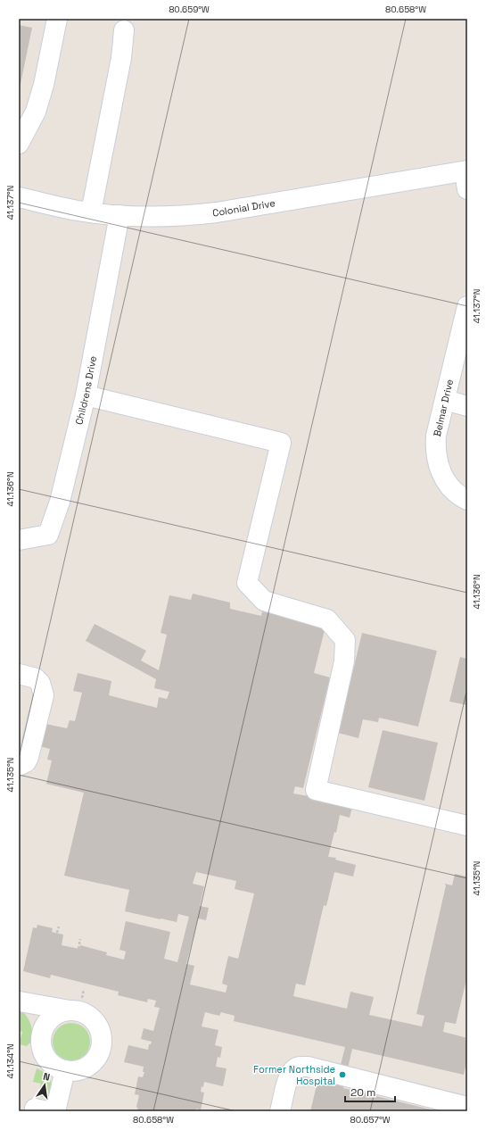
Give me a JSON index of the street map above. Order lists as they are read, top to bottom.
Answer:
{
  "streets": {
    "street": ["Colonial Drive", "Childrens Drive", "Belmar Drive"]
  },
  "crossings": [
    ["Colonial Drive", "Childrens Drive"]
  ],
  "places": ["Former Northside Hospital"],
  "scale_bar": "20 m",
  "north": "top",
  "coordinates": [
    "80.659°W",
    "80.658°W",
    "41.137°N",
    "41.136°N",
    "41.135°N",
    "41.134°N",
    "80.657°W"
  ]
}
